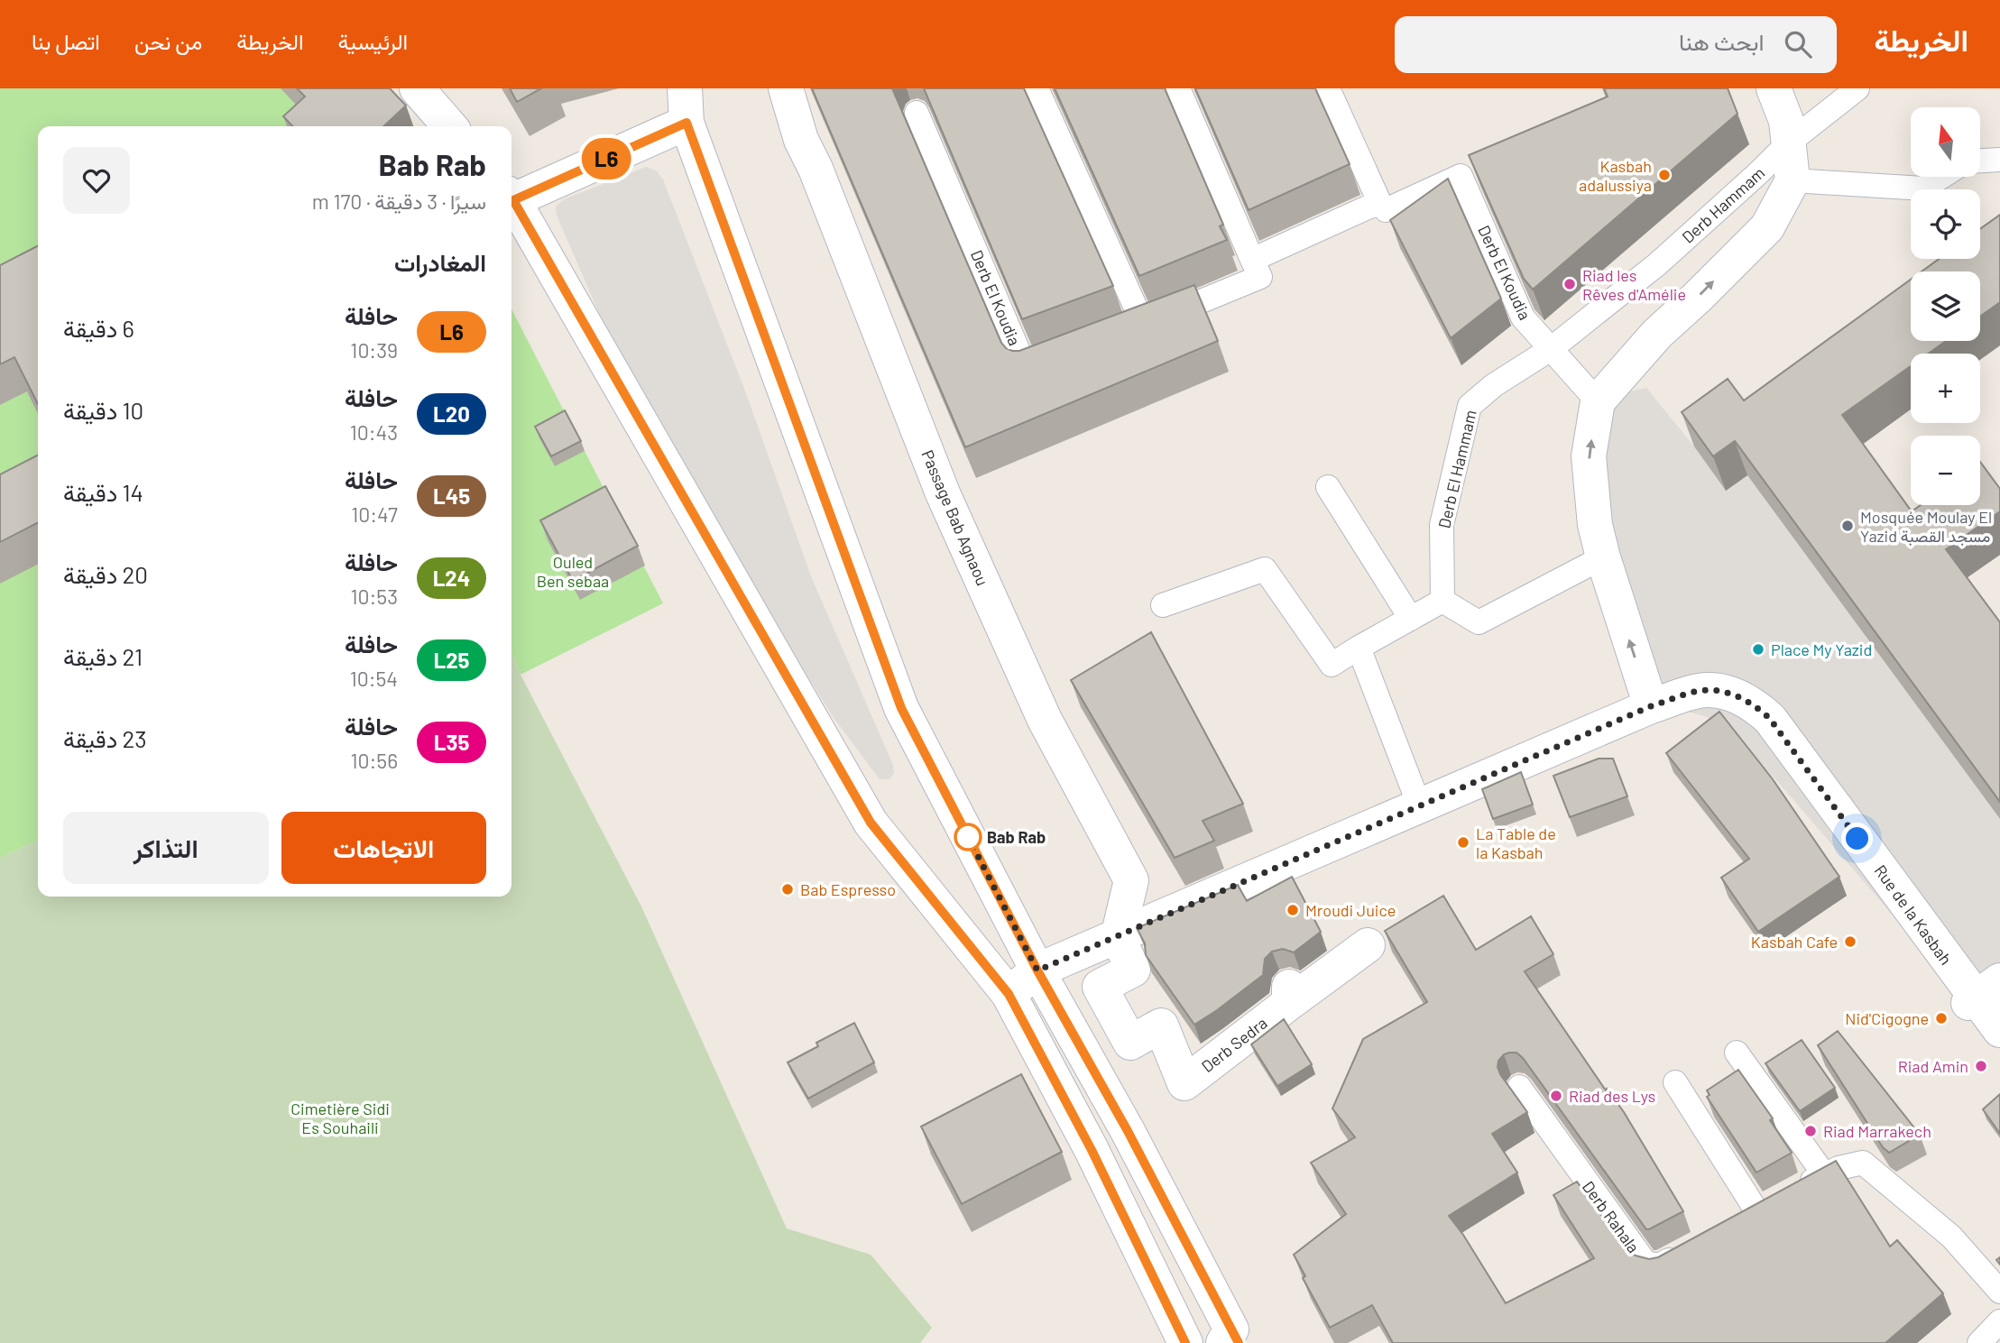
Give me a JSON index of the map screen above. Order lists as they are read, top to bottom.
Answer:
{
  "streets": {
    "street": ["Passage Bab Agnaou", "Rue de la Kasbah", "Derb Sedra"],
    "lane": [
      "Derb Hammam",
      "Derb El Koudia",
      "Derb El Hammam",
      "Derb Rahala"
    ]
  },
  "crossings": [
    ["Derb Hammam", "Derb El Koudia"],
    ["Derb Hammam", "Derb El Hammam"],
    ["Passage Bab Agnaou", "Rue de la Kasbah"],
    ["Passage Bab Agnaou", "Derb Sedra"],
    ["Rue de la Kasbah", "Derb Sedra"]
  ],
  "parks": ["Ouled Ben sebaa", "Cimetière Sidi Es Souhaili"],
  "places": [
    "Kasbah adalussiya",
    "Riad les Rêves d'Amélie",
    "Mosquée Moulay El Yazid مسجد القصبة",
    "Place My Yazid",
    "Bab Rab",
    "La Table de la Kasbah",
    "Bab Espresso",
    "Mroudi Juice",
    "Kasbah Cafe",
    "Nid'Cigogne",
    "Riad Amin",
    "Riad des Lys",
    "Riad Marrakech"
  ],
  "lines": ["bus line L6"],
  "north": "top",
  "page": {
    "header": "الخريطة",
    "search": "ابحث هنا",
    "nav": [
      "الرئيسية",
      "الخريطة",
      "من نحن",
      "اتصل بنا"
    ],
    "on_map": "L6",
    "map_buttons": ["+", "−"],
    "heading": [
      ["Bab Rab", "سيرًا · 3 دقيقة · 170 m"],
      "المغادرات"
    ],
    "list": [
      {
        "mark": "L6",
        "name": "حافلة",
        "note": "10:39",
        "value": "6 دقيقة"
      },
      {
        "mark": "L20",
        "name": "حافلة",
        "note": "10:43",
        "value": "10 دقيقة"
      },
      {
        "mark": "L45",
        "name": "حافلة",
        "note": "10:47",
        "value": "14 دقيقة"
      },
      {
        "mark": "L24",
        "name": "حافلة",
        "note": "10:53",
        "value": "20 دقيقة"
      },
      {
        "mark": "L25",
        "name": "حافلة",
        "note": "10:54",
        "value": "21 دقيقة"
      },
      {
        "mark": "L35",
        "name": "حافلة",
        "note": "10:56",
        "value": "23 دقيقة"
      }
    ],
    "buttons": ["الاتجاهات", "التذاكر"]
  }
}
